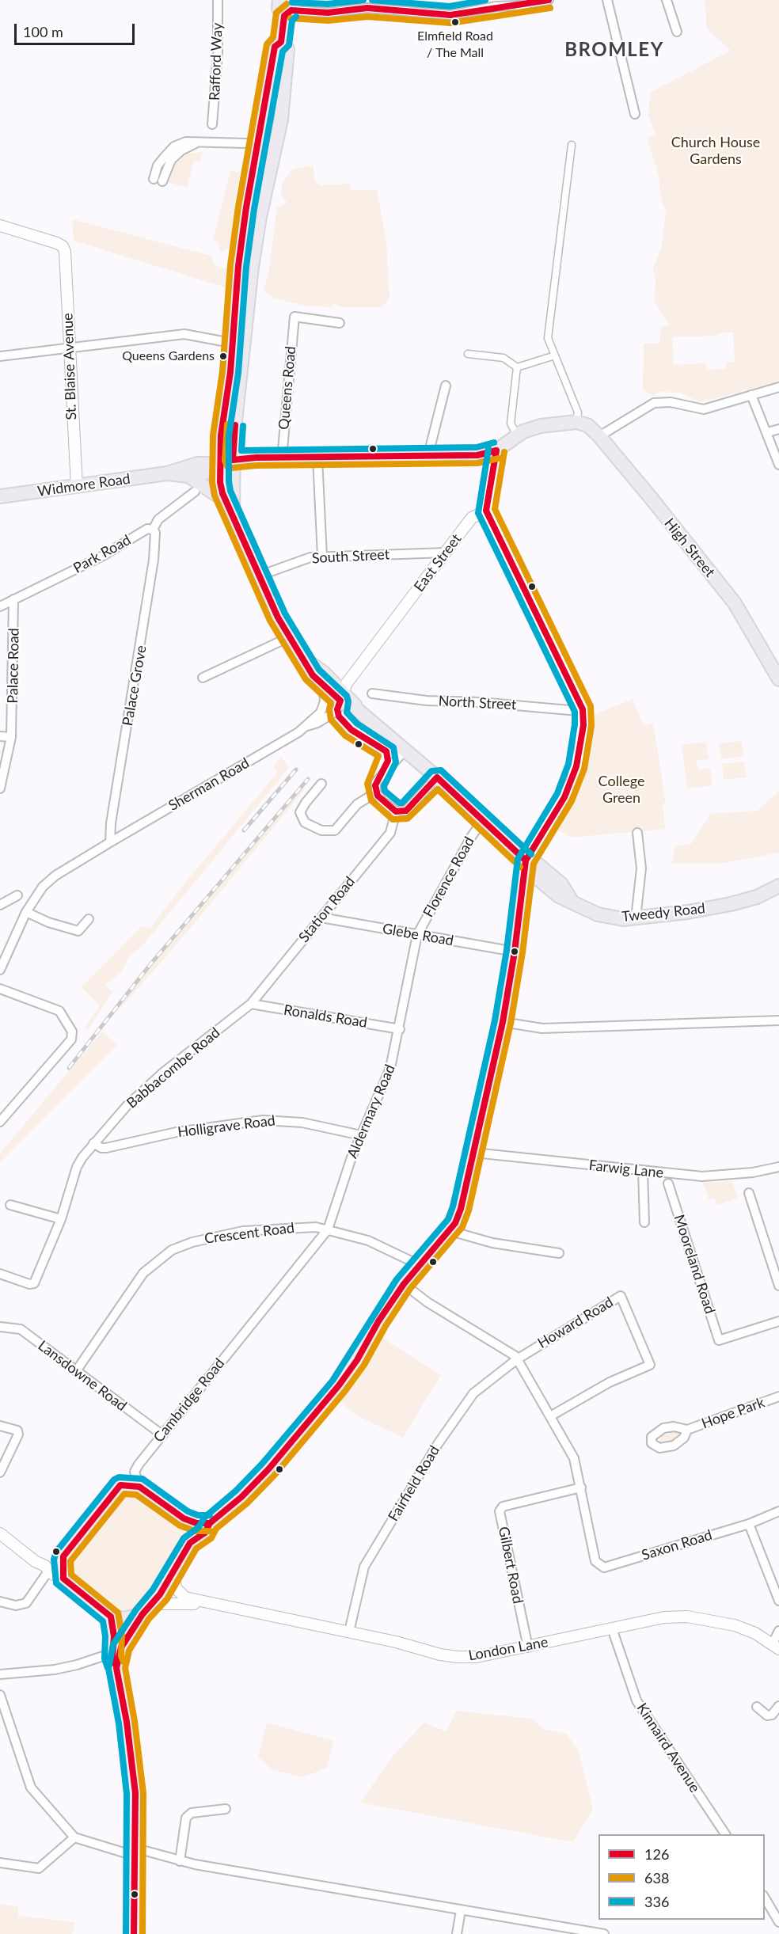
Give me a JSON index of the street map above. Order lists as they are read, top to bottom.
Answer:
{
  "streets": {
    "main road": ["Widmore Road", "High Street", "Tweedy Road"],
    "street": [
      "Rafford Way",
      "St. Blaise Avenue",
      "Queens Road",
      "Park Road",
      "South Street",
      "East Street",
      "Palace Road",
      "Palace Grove",
      "North Street",
      "Sherman Road",
      "Florence Road",
      "Station Road",
      "Glebe Road",
      "Ronalds Road",
      "Babbacombe Road",
      "Aldermary Road",
      "Holligrave Road",
      "Farwig Lane",
      "Crescent Road",
      "Mooreland Road",
      "Howard Road",
      "Lansdowne Road",
      "Cambridge Road",
      "Hope Park",
      "Fairfield Road",
      "Saxon Road",
      "Gilbert Road",
      "London Lane",
      "Kinnaird Avenue"
    ]
  },
  "crossings": [
    ["St. Blaise Avenue", "Widmore Road"],
    ["Queens Road", "Widmore Road"],
    ["Widmore Road", "Tweedy Road"],
    ["Park Road", "Palace Road"],
    ["Park Road", "Palace Grove"],
    ["South Street", "East Street"],
    ["South Street", "Tweedy Road"],
    ["East Street", "Sherman Road"],
    ["East Street", "Tweedy Road"],
    ["Palace Grove", "Sherman Road"],
    ["Sherman Road", "Tweedy Road"],
    ["Florence Road", "Tweedy Road"],
    ["Florence Road", "Glebe Road"],
    ["Florence Road", "Aldermary Road"],
    ["Station Road", "Glebe Road"],
    ["Station Road", "Ronalds Road"],
    ["Station Road", "Babbacombe Road"],
    ["Glebe Road", "Aldermary Road"],
    ["Ronalds Road", "Babbacombe Road"],
    ["Ronalds Road", "Aldermary Road"],
    ["Babbacombe Road", "Holligrave Road"],
    ["Aldermary Road", "Holligrave Road"],
    ["Aldermary Road", "Crescent Road"],
    ["Aldermary Road", "Cambridge Road"],
    ["Crescent Road", "Lansdowne Road"],
    ["Crescent Road", "Cambridge Road"],
    ["Howard Road", "Fairfield Road"],
    ["Lansdowne Road", "Cambridge Road"],
    ["Fairfield Road", "London Lane"],
    ["Saxon Road", "Gilbert Road"],
    ["Gilbert Road", "London Lane"],
    ["London Lane", "Kinnaird Avenue"]
  ],
  "districts": ["BROMLEY"],
  "parks": ["Church House Gardens", "College Green"],
  "places": ["Elmfield Road / The Mall", "Queens Gardens"],
  "lines": ["transit line 126", "transit line 336", "transit line 638"],
  "legend": ["126", "638", "336"],
  "scale_bar": "100 m"
}
